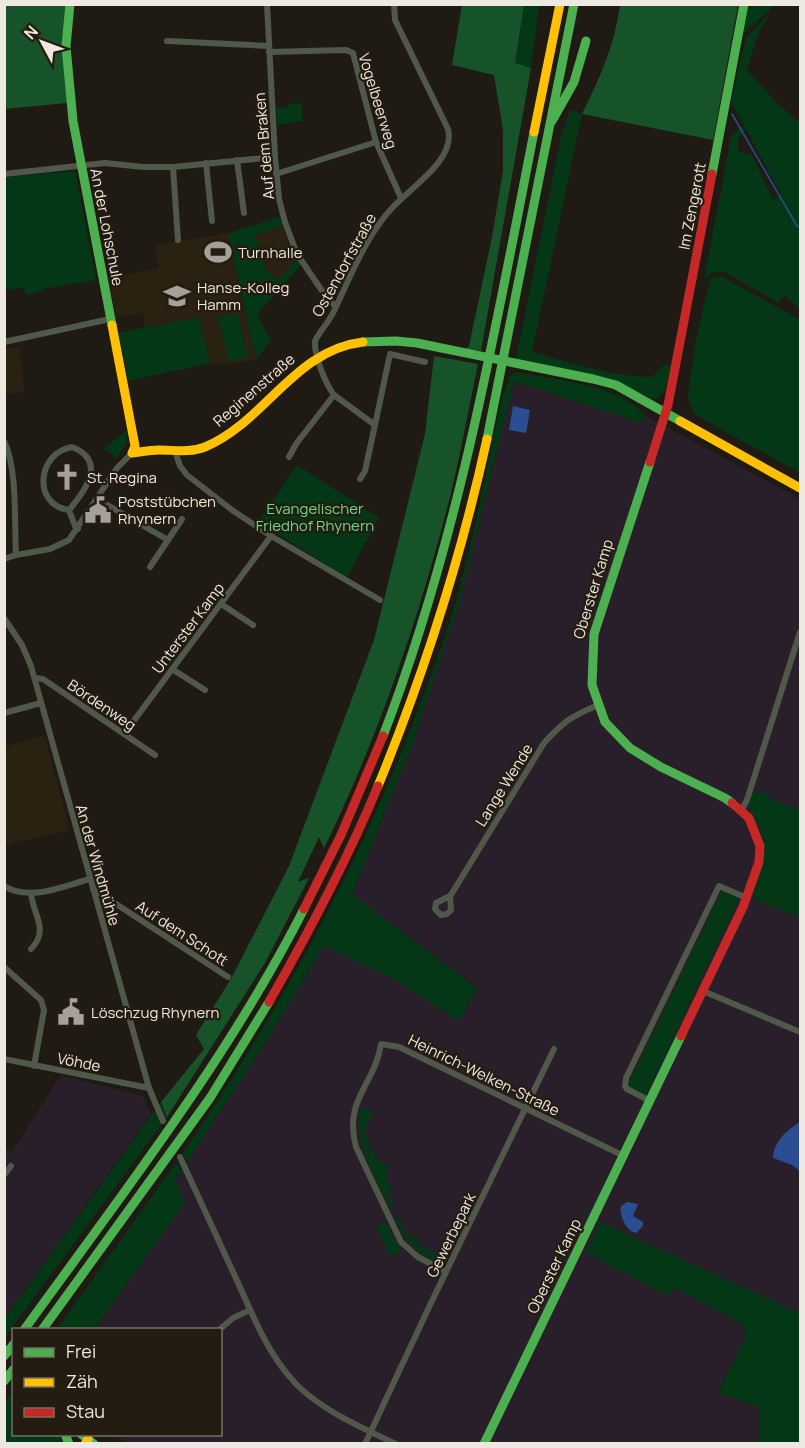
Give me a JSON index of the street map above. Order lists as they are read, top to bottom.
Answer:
{
  "streets": {
    "main road": [
      "Im Zengerott",
      "An der Lohschule",
      "Reginenstraße",
      "Oberster Kamp"
    ],
    "street": [
      "Vogelbeerweg",
      "Auf dem Braken",
      "Ostendorfstraße",
      "Unterster Kamp",
      "Bördenweg",
      "Lange Wende",
      "An der Windmühle",
      "Auf dem Schott",
      "Vöhde",
      "Heinrich-Welken-Straße",
      "Gewerbepark"
    ]
  },
  "crossings": [
    ["Vogelbeerweg", "Auf dem Braken"],
    ["Vogelbeerweg", "Ostendorfstraße"],
    ["Auf dem Braken", "Ostendorfstraße"],
    ["Im Zengerott", "Reginenstraße"],
    ["Im Zengerott", "Oberster Kamp"],
    ["An der Lohschule", "Reginenstraße"],
    ["Ostendorfstraße", "Reginenstraße"],
    ["Reginenstraße", "Oberster Kamp"],
    ["Oberster Kamp", "Lange Wende"],
    ["Oberster Kamp", "Heinrich-Welken-Straße"],
    ["Unterster Kamp", "Bördenweg"],
    ["Bördenweg", "An der Windmühle"],
    ["An der Windmühle", "Auf dem Schott"],
    ["An der Windmühle", "Vöhde"],
    ["Heinrich-Welken-Straße", "Gewerbepark"]
  ],
  "parks": ["Evangelischer Friedhof Rhynern"],
  "places": {
    "sports": ["Turnhalle"],
    "school or university": ["Hanse-Kolleg Hamm"],
    "church": ["St. Regina"],
    "public building": ["Poststübchen Rhynern", "Löschzug Rhynern"]
  },
  "legend": ["Frei", "Zäh", "Stau"],
  "north": "top left"
}
